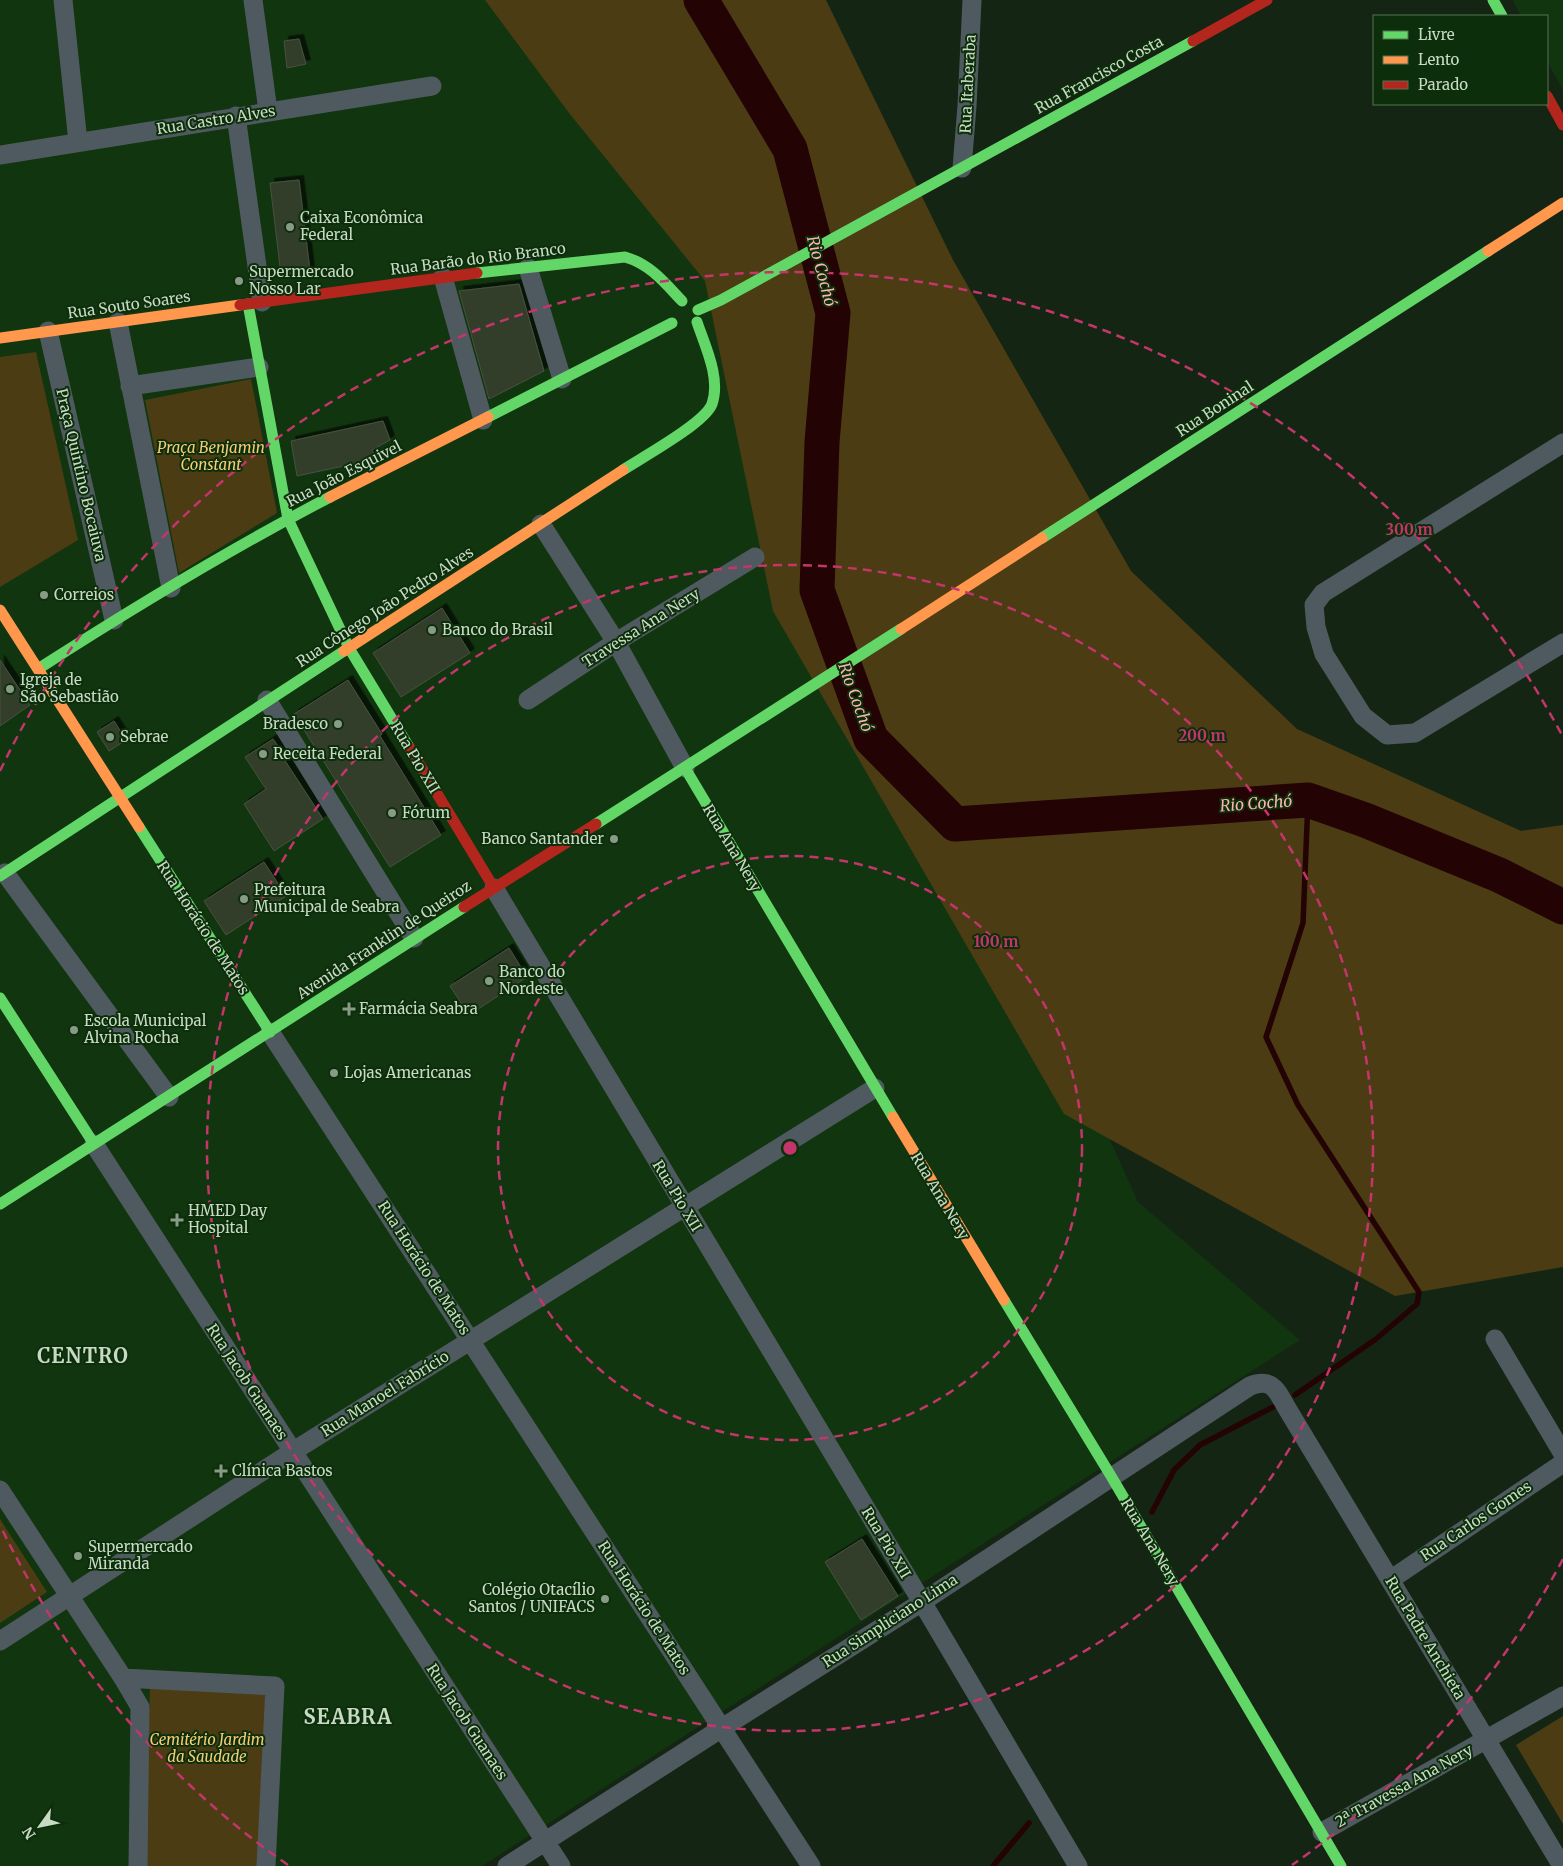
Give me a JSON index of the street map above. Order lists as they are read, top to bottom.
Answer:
{
  "streets": {
    "street": [
      "Rua Francisco Costa",
      "Rua Itaberaba",
      "Rua Castro Alves",
      "Rua Barão do Rio Branco",
      "Rua Souto Soares",
      "Rua Boninal",
      "Rua João Esquivel",
      "Praça Quintino Bocaiuva",
      "Rua Cônego João Pedro Alves",
      "Travessa Ana Nery",
      "Rua Pio XII",
      "Rua Ana Nery",
      "Rua Horácio de Matos",
      "Avenida Franklin de Queiroz",
      "Rua Jacob Guanaes",
      "Rua Manoel Fabrício",
      "Rua Carlos Gomes",
      "Rua Simpliciano Lima",
      "Rua Padre Anchieta",
      "2ª Travessa Ana Nery"
    ]
  },
  "crossings": [
    ["Rua Francisco Costa", "Rua Itaberaba"],
    ["Rua Francisco Costa", "Rua Barão do Rio Branco"],
    ["Rua Francisco Costa", "Rua João Esquivel"],
    ["Rua Francisco Costa", "Rua Cônego João Pedro Alves"],
    ["Rua Barão do Rio Branco", "Rua Souto Soares"],
    ["Rua Barão do Rio Branco", "Rua João Esquivel"],
    ["Rua Barão do Rio Branco", "Rua Cônego João Pedro Alves"],
    ["Rua Souto Soares", "Praça Quintino Bocaiuva"],
    ["Rua Boninal", "Avenida Franklin de Queiroz"],
    ["Rua João Esquivel", "Praça Quintino Bocaiuva"],
    ["Rua João Esquivel", "Rua Cônego João Pedro Alves"],
    ["Rua João Esquivel", "Rua Pio XII"],
    ["Rua João Esquivel", "Rua Horácio de Matos"],
    ["Rua Cônego João Pedro Alves", "Rua Pio XII"],
    ["Rua Cônego João Pedro Alves", "Rua Ana Nery"],
    ["Rua Cônego João Pedro Alves", "Rua Horácio de Matos"],
    ["Travessa Ana Nery", "Rua Ana Nery"],
    ["Rua Pio XII", "Avenida Franklin de Queiroz"],
    ["Rua Pio XII", "Rua Manoel Fabrício"],
    ["Rua Pio XII", "Rua Simpliciano Lima"],
    ["Rua Ana Nery", "Avenida Franklin de Queiroz"],
    ["Rua Ana Nery", "Rua Manoel Fabrício"],
    ["Rua Ana Nery", "Rua Simpliciano Lima"],
    ["Rua Ana Nery", "2ª Travessa Ana Nery"],
    ["Rua Horácio de Matos", "Avenida Franklin de Queiroz"],
    ["Rua Horácio de Matos", "Rua Manoel Fabrício"],
    ["Rua Horácio de Matos", "Rua Simpliciano Lima"],
    ["Avenida Franklin de Queiroz", "Rua Jacob Guanaes"],
    ["Rua Jacob Guanaes", "Rua Manoel Fabrício"],
    ["Rua Jacob Guanaes", "Rua Simpliciano Lima"],
    ["Rua Carlos Gomes", "Rua Padre Anchieta"],
    ["Rua Simpliciano Lima", "Rua Padre Anchieta"],
    ["Rua Padre Anchieta", "2ª Travessa Ana Nery"]
  ],
  "districts": ["CENTRO", "SEABRA"],
  "water": ["Rio Cochó"],
  "parks": ["Praça Benjamin Constant", "Cemitério Jardim da Saudade"],
  "places": {
    "other": [
      "Caixa Econômica Federal",
      "Supermercado Nosso Lar",
      "Correios",
      "Banco do Brasil",
      "Igreja de São Sebastião",
      "Bradesco",
      "Sebrae",
      "Receita Federal",
      "Fórum",
      "Banco Santander",
      "Prefeitura Municipal de Seabra",
      "Banco do Nordeste",
      "Escola Municipal Alvina Rocha",
      "Lojas Americanas",
      "Supermercado Miranda",
      "Colégio Otacílio Santos / UNIFACS"
    ],
    "health": ["Farmácia Seabra", "HMED Day Hospital", "Clínica Bastos"]
  },
  "legend": ["Livre", "Lento", "Parado"],
  "north": "bottom left",
  "rings": ["300 m", "200 m", "100 m"]
}
